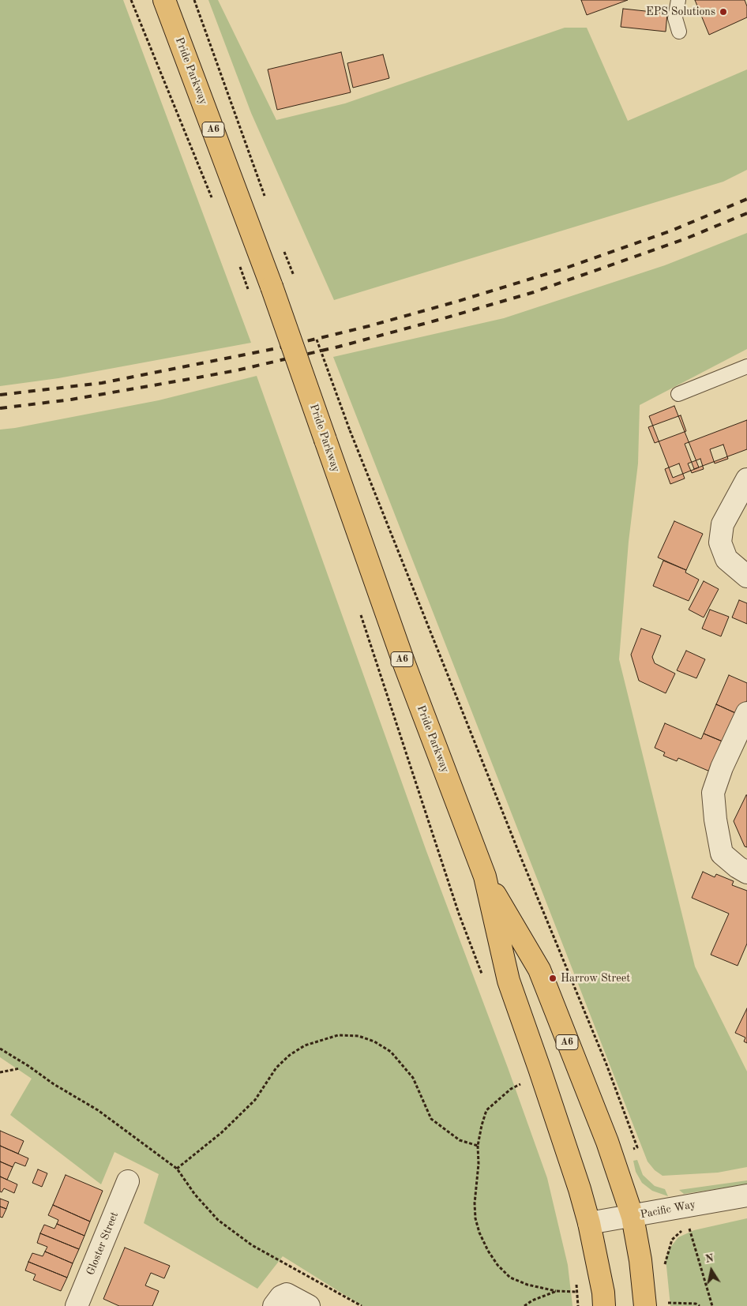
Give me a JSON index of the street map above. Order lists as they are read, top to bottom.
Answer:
{
  "streets": {
    "main road": ["Pride Parkway", "A6"],
    "street": ["Pacific Way", "Gloster Street"]
  },
  "crossings": [
    ["Pride Parkway", "A6"],
    ["A6", "Pacific Way"]
  ],
  "places": ["EPS Solutions", "Harrow Street"],
  "north": "top"
}
